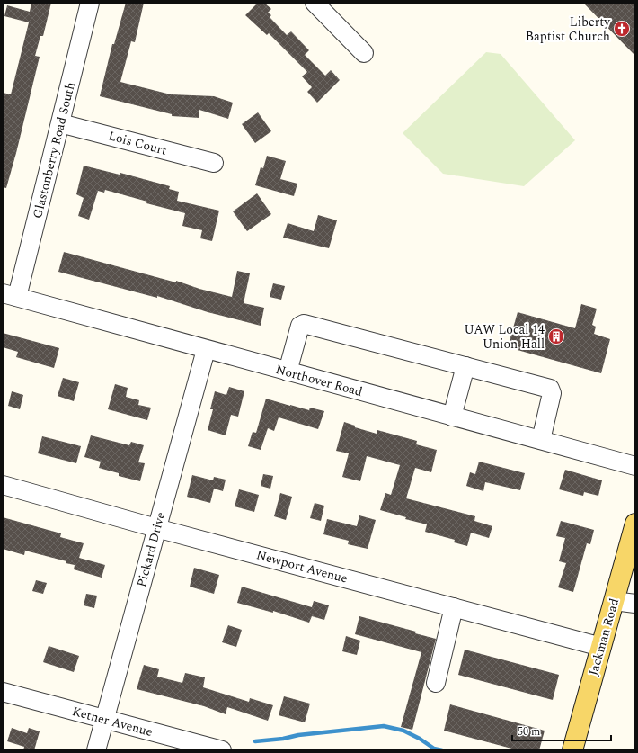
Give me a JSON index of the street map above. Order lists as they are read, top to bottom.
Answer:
{
  "streets": {
    "main road": ["Jackman Road"],
    "street": [
      "Lois Court",
      "Glastonberry Road South",
      "Northover Road",
      "Pickard Drive",
      "Newport Avenue",
      "Ketner Avenue"
    ]
  },
  "crossings": [
    ["Lois Court", "Glastonberry Road South"],
    ["Glastonberry Road South", "Northover Road"],
    ["Northover Road", "Pickard Drive"],
    ["Pickard Drive", "Newport Avenue"],
    ["Pickard Drive", "Ketner Avenue"],
    ["Newport Avenue", "Jackman Road"]
  ],
  "places": {
    "church": ["Liberty Baptist Church"],
    "building": ["UAW Local 14 Union Hall"]
  },
  "scale_bar": "50 m"
}
